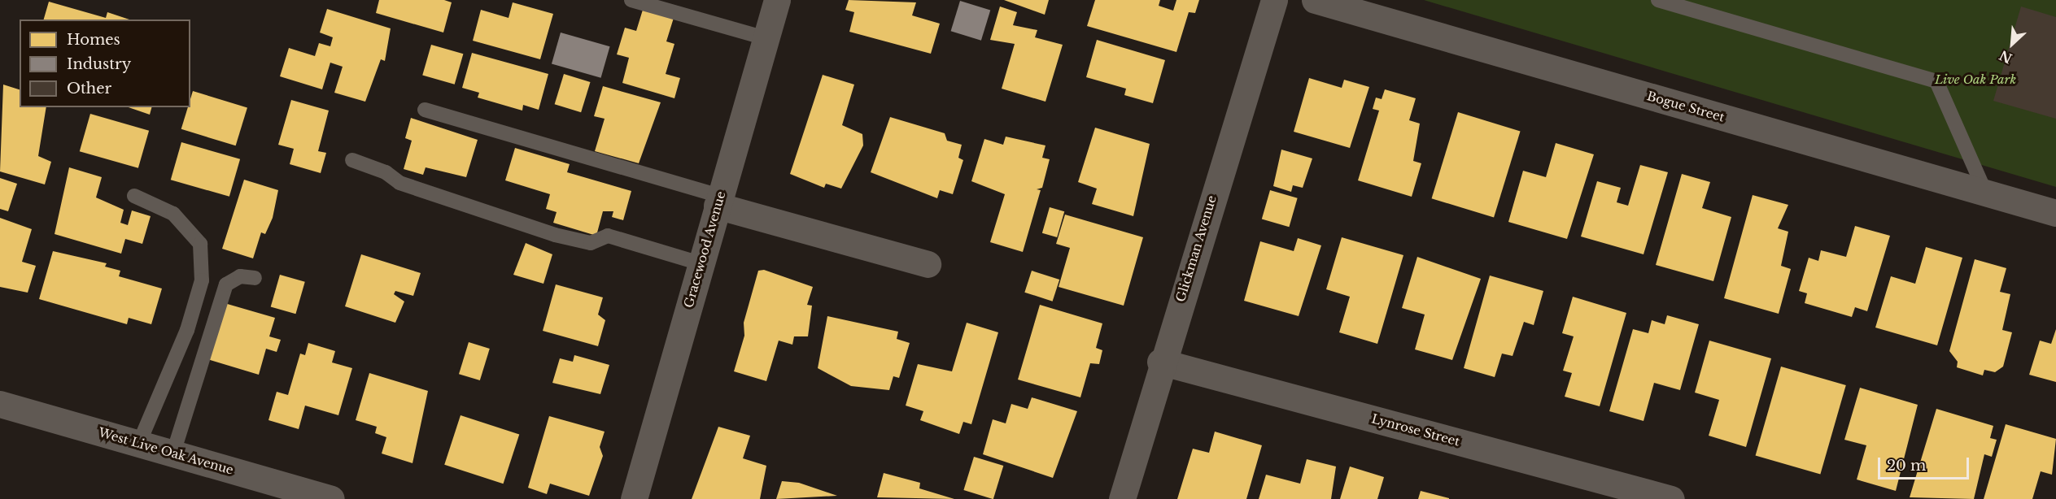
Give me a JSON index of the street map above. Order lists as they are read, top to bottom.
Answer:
{
  "streets": {
    "street": [
      "Bogue Street",
      "Glickman Avenue",
      "Gracewood Avenue",
      "Lynrose Street",
      "West Live Oak Avenue"
    ]
  },
  "crossings": [
    ["Glickman Avenue", "Lynrose Street"]
  ],
  "parks": ["Live Oak Park"],
  "legend": ["Homes", "Industry", "Other"],
  "scale_bar": "20 m",
  "north": "bottom left"
}
